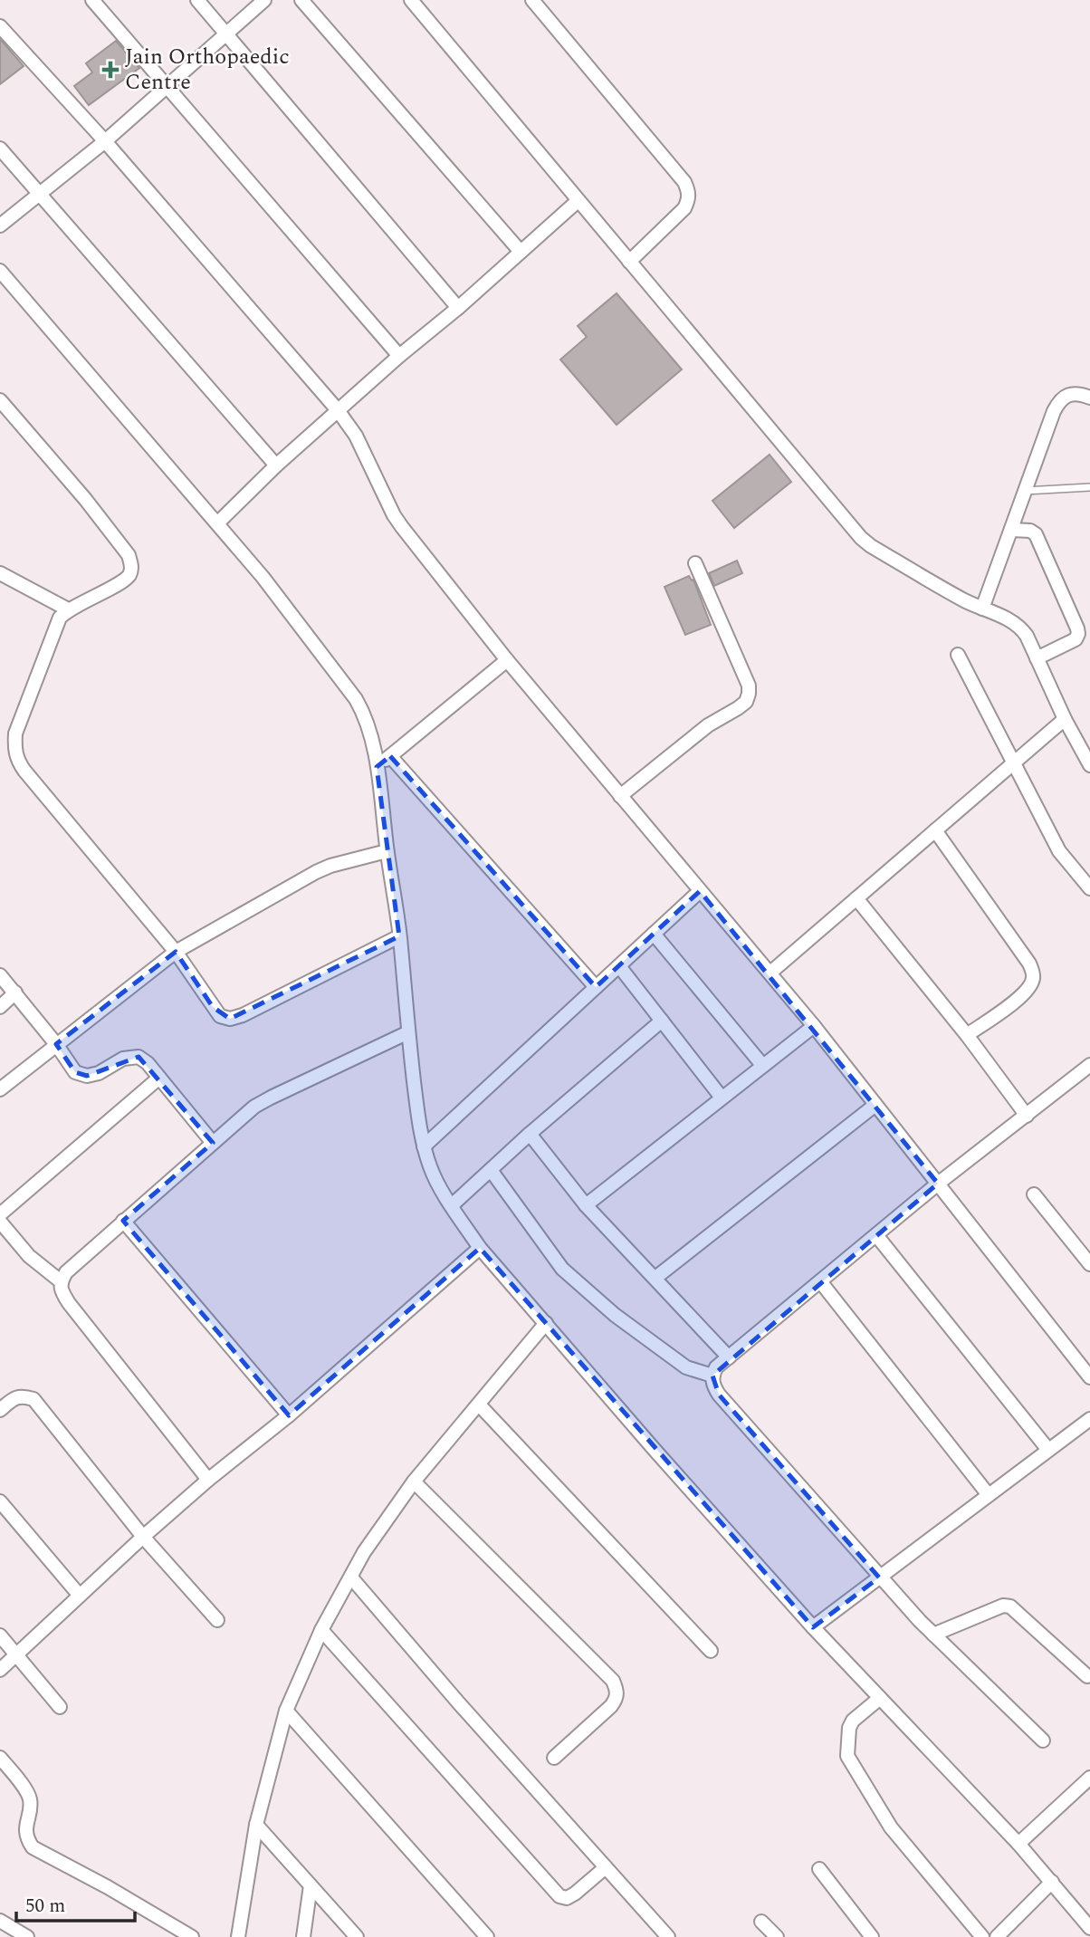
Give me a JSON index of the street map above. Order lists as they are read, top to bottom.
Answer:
{
  "places": {
    "health": ["Jain Orthopaedic Centre"]
  },
  "scale_bar": "50 m"
}
